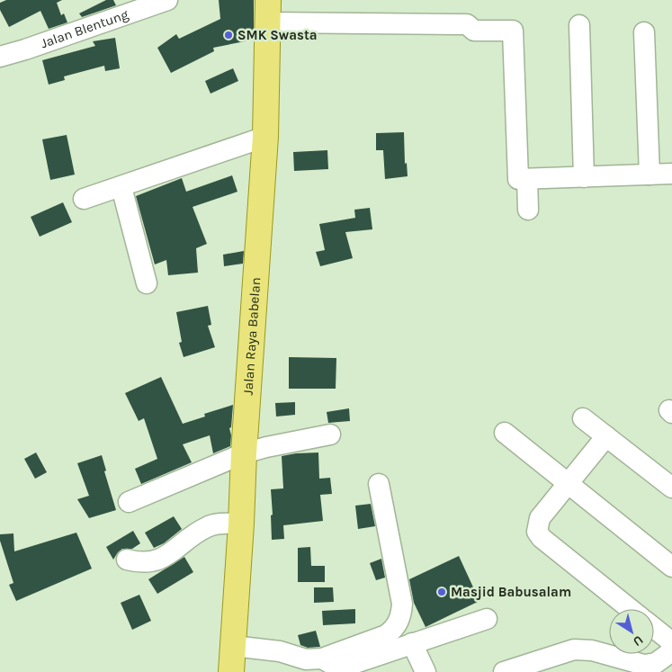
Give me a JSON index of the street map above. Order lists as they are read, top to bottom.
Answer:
{
  "streets": {
    "main road": ["Jalan Raya Babelan"],
    "street": ["Jalan Blentung"]
  },
  "places": ["SMK Swasta", "Masjid Babusalam"],
  "north": "bottom right"
}
